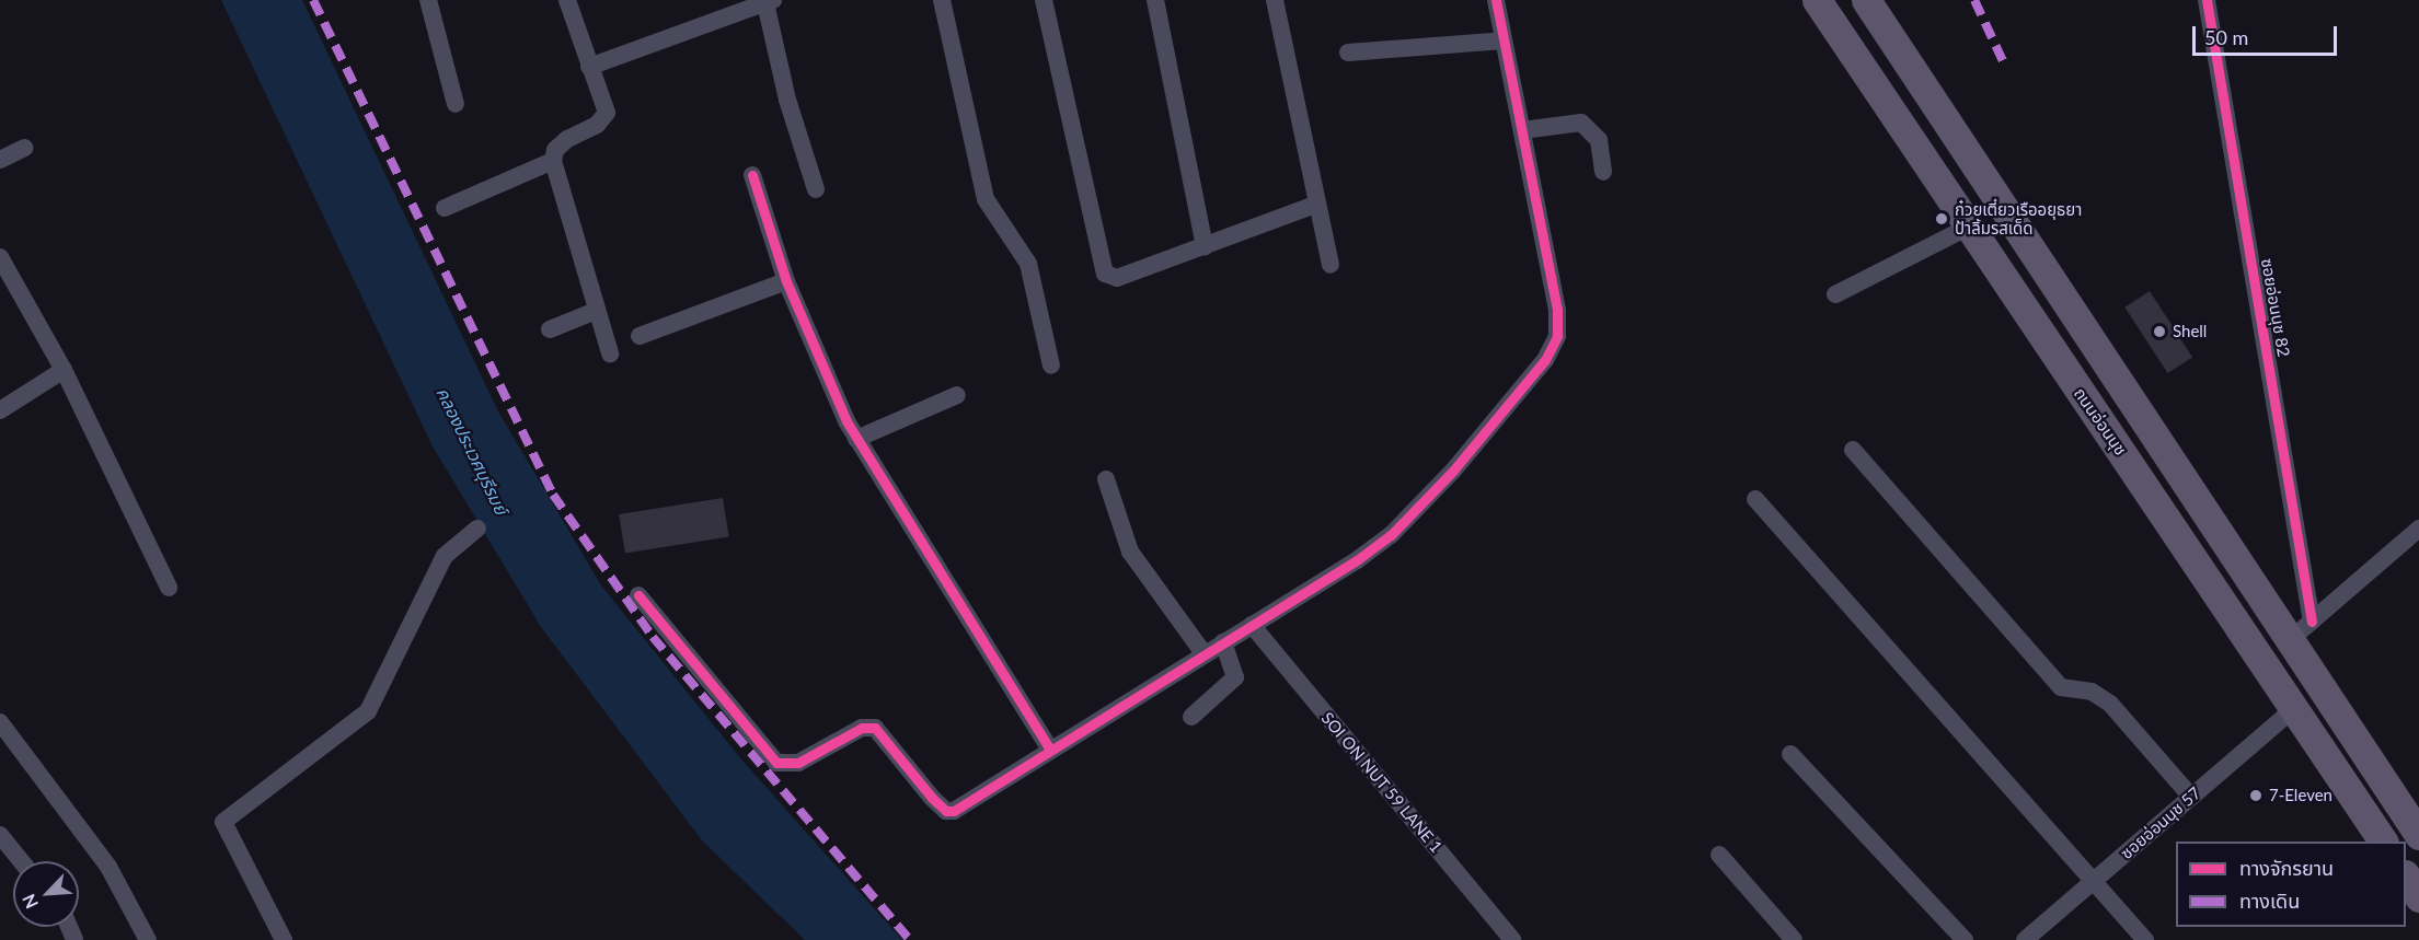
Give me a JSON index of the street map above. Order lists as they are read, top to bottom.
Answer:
{
  "streets": {
    "main road": ["ถนนอ่อนนุช"],
    "street": ["ซอยอ่อนนุช 82", "SOI ON NUT 59 LANE 1", "ซอยอ่อนนุช 57"]
  },
  "crossings": [
    ["ถนนอ่อนนุช", "ซอยอ่อนนุช 57"]
  ],
  "water": ["คลองประเวศบุรีรมย์"],
  "places": ["ก๋วยเตี๋ยวเรืออยุธยา ป้าลิ้มรสเด็ด", "Shell", "7-Eleven"],
  "legend": ["ทางจักรยาน", "ทางเดิน"],
  "scale_bar": "50 m",
  "north": "bottom left"
}
